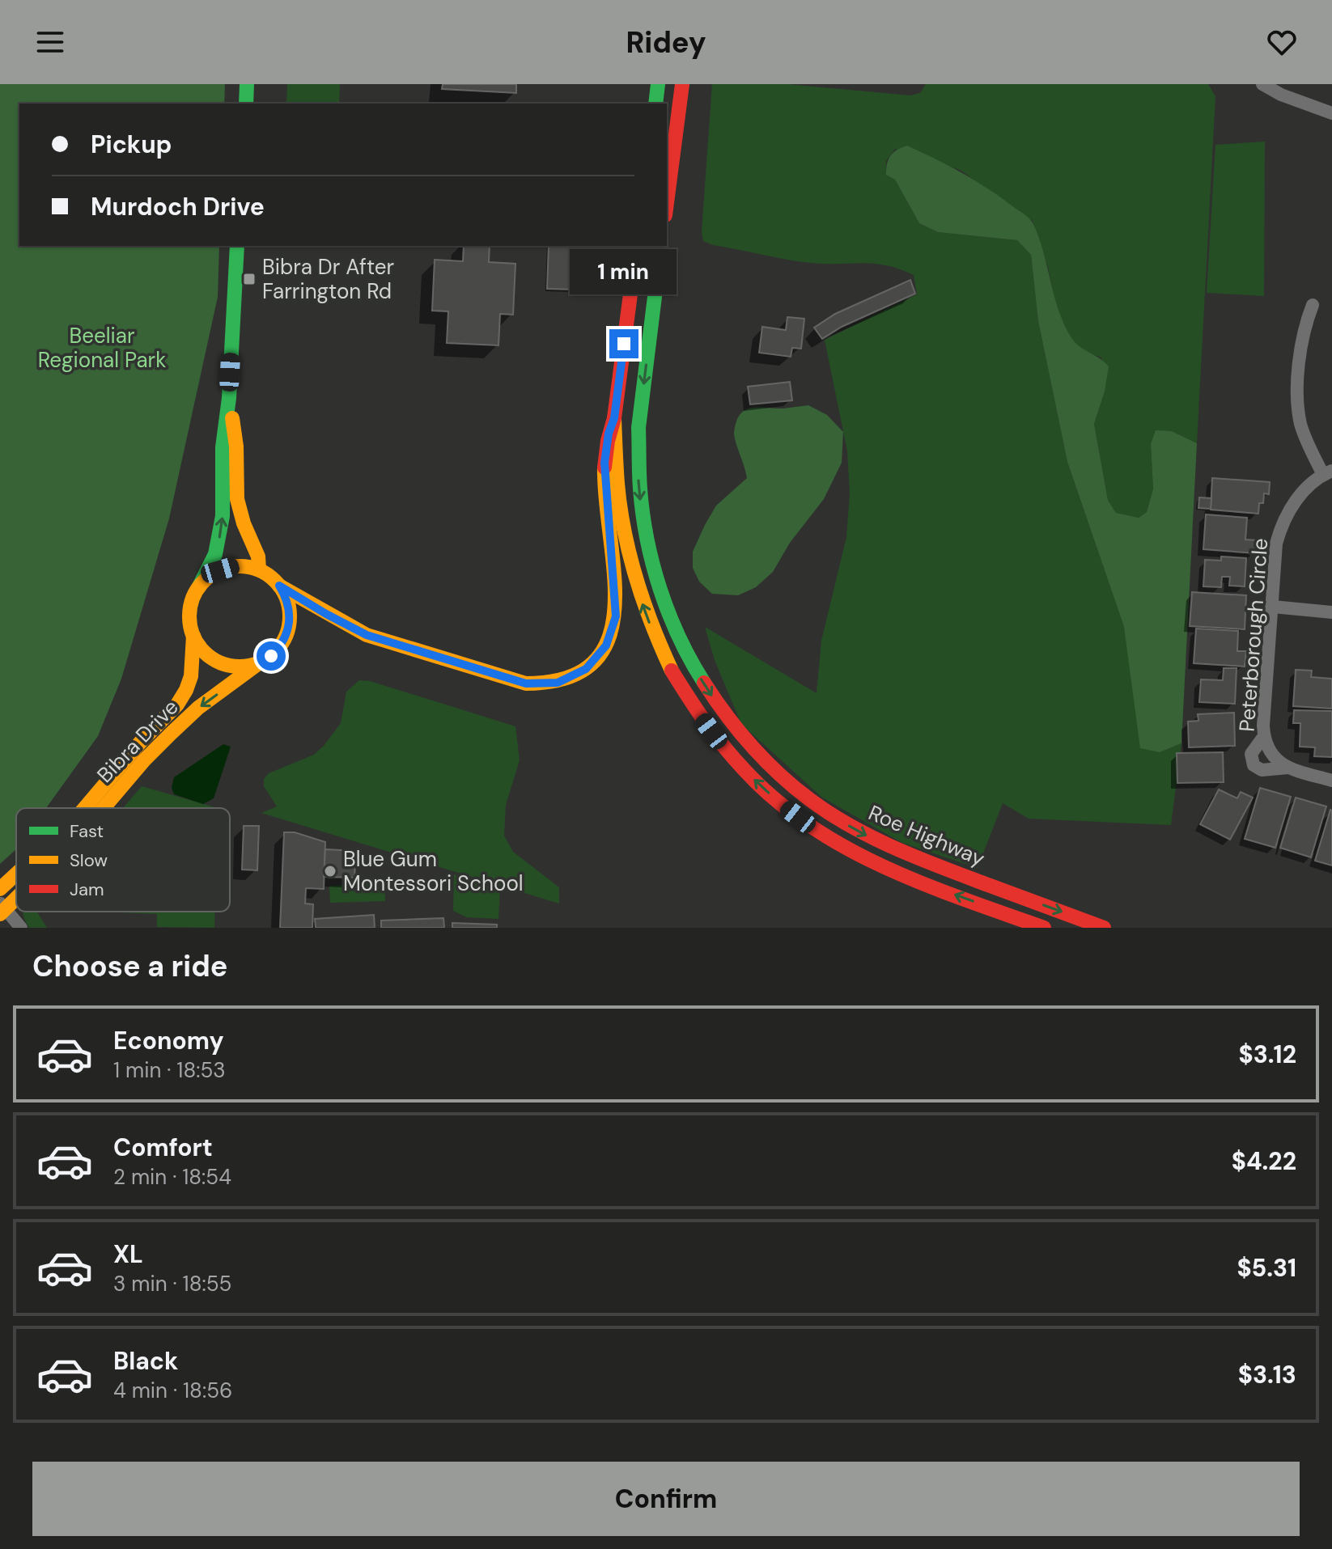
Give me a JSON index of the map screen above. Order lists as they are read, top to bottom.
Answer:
{
  "streets": {
    "main road": ["Bibra Drive", "Roe Highway"],
    "street": ["Peterborough Circle"]
  },
  "parks": ["Beeliar Regional Park"],
  "places": {
    "transit": ["Bibra Dr After Farrington Rd"],
    "other": ["Blue Gum Montessori School"]
  },
  "legend": ["Fast", "Slow", "Jam"],
  "page": {
    "header": "Ridey",
    "banner": ["Pickup", "Murdoch Drive"],
    "bubble": "1 min",
    "heading": "Choose a ride",
    "list": [
      {
        "name": "Economy",
        "note": "1 min · 18:53",
        "value": "$3.12"
      },
      {
        "name": "Comfort",
        "note": "2 min · 18:54",
        "value": "$4.22"
      },
      {
        "name": "XL",
        "note": "3 min · 18:55",
        "value": "$5.31"
      },
      {
        "name": "Black",
        "note": "4 min · 18:56",
        "value": "$3.13"
      }
    ],
    "buttons": "Confirm"
  }
}
